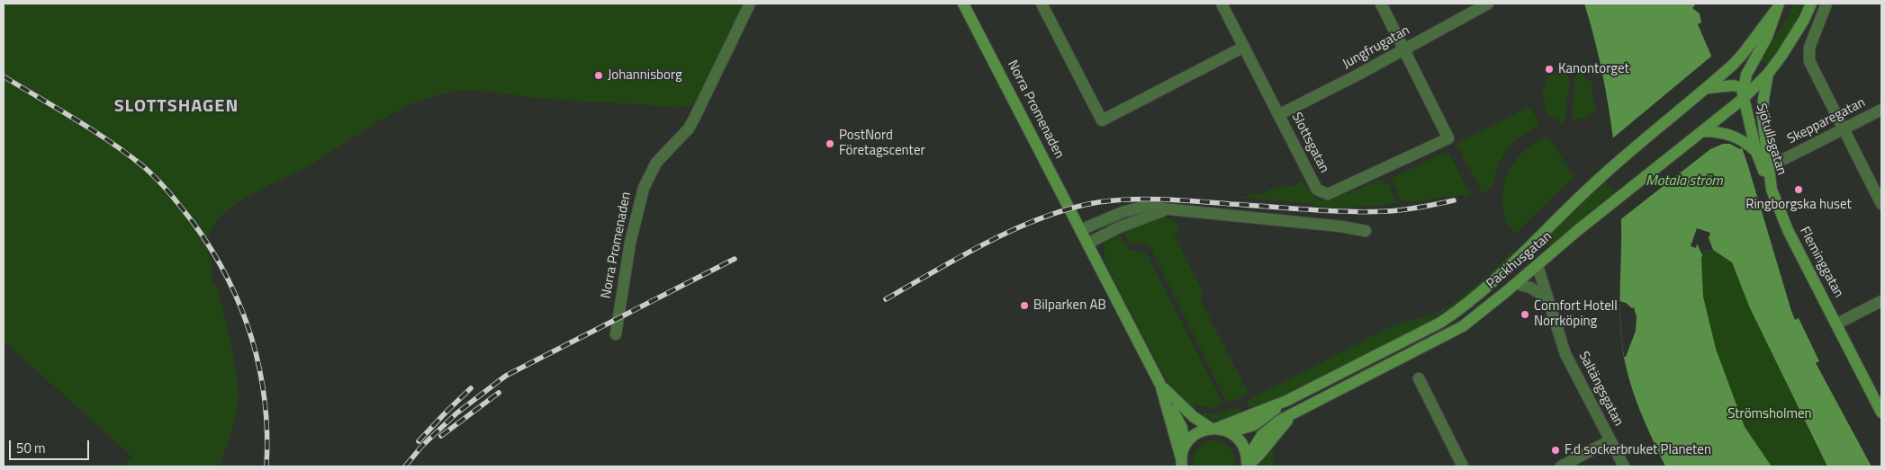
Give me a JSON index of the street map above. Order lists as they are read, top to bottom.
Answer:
{
  "streets": {
    "main road": [
      "Norra Promenaden",
      "Sjötullsgatan",
      "Packhusgatan",
      "Fleminggatan"
    ],
    "street": [
      "Jungfrugatan",
      "Skepparegatan",
      "Slottsgatan",
      "Saltängsgatan"
    ]
  },
  "crossings": [
    ["Jungfrugatan", "Slottsgatan"],
    ["Norra Promenaden", "Packhusgatan"],
    ["Sjötullsgatan", "Packhusgatan"],
    ["Sjötullsgatan", "Fleminggatan"],
    ["Packhusgatan", "Fleminggatan"],
    ["Packhusgatan", "Saltängsgatan"]
  ],
  "districts": ["SLOTTSHAGEN"],
  "water": ["Motala ström"],
  "parks": ["Strömsholmen"],
  "places": [
    "Kanontorget",
    "Johannisborg",
    "PostNord Företagscenter",
    "Ringborgska huset",
    "Bilparken AB",
    "Comfort Hotell Norrköping",
    "F.d sockerbruket Planeten"
  ],
  "scale_bar": "50 m"
}
